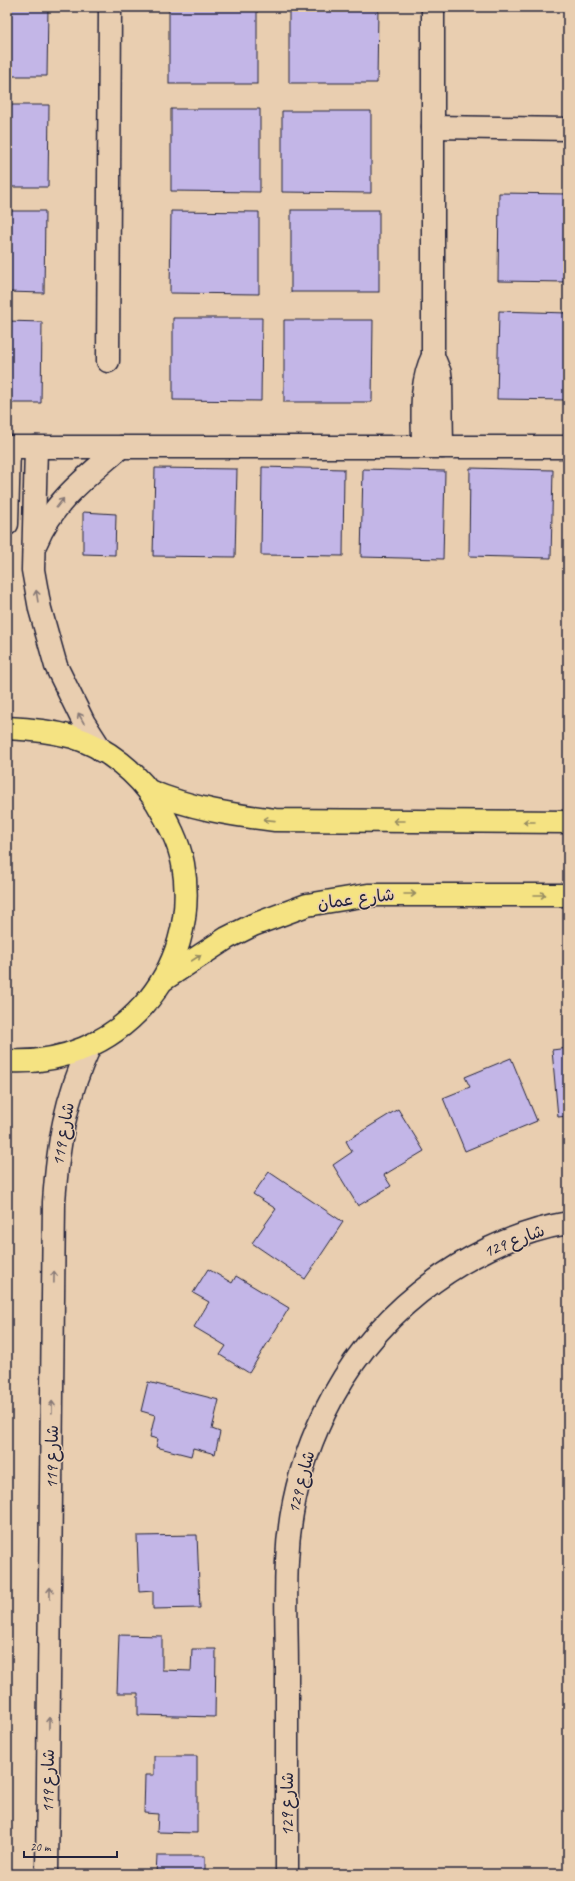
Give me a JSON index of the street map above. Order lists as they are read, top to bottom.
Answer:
{
  "streets": {
    "main road": ["شارع عمان"],
    "street": ["شارع 119", "شارع 129"]
  },
  "one_way": ["شارع 119"],
  "scale_bar": "20 m"
}
